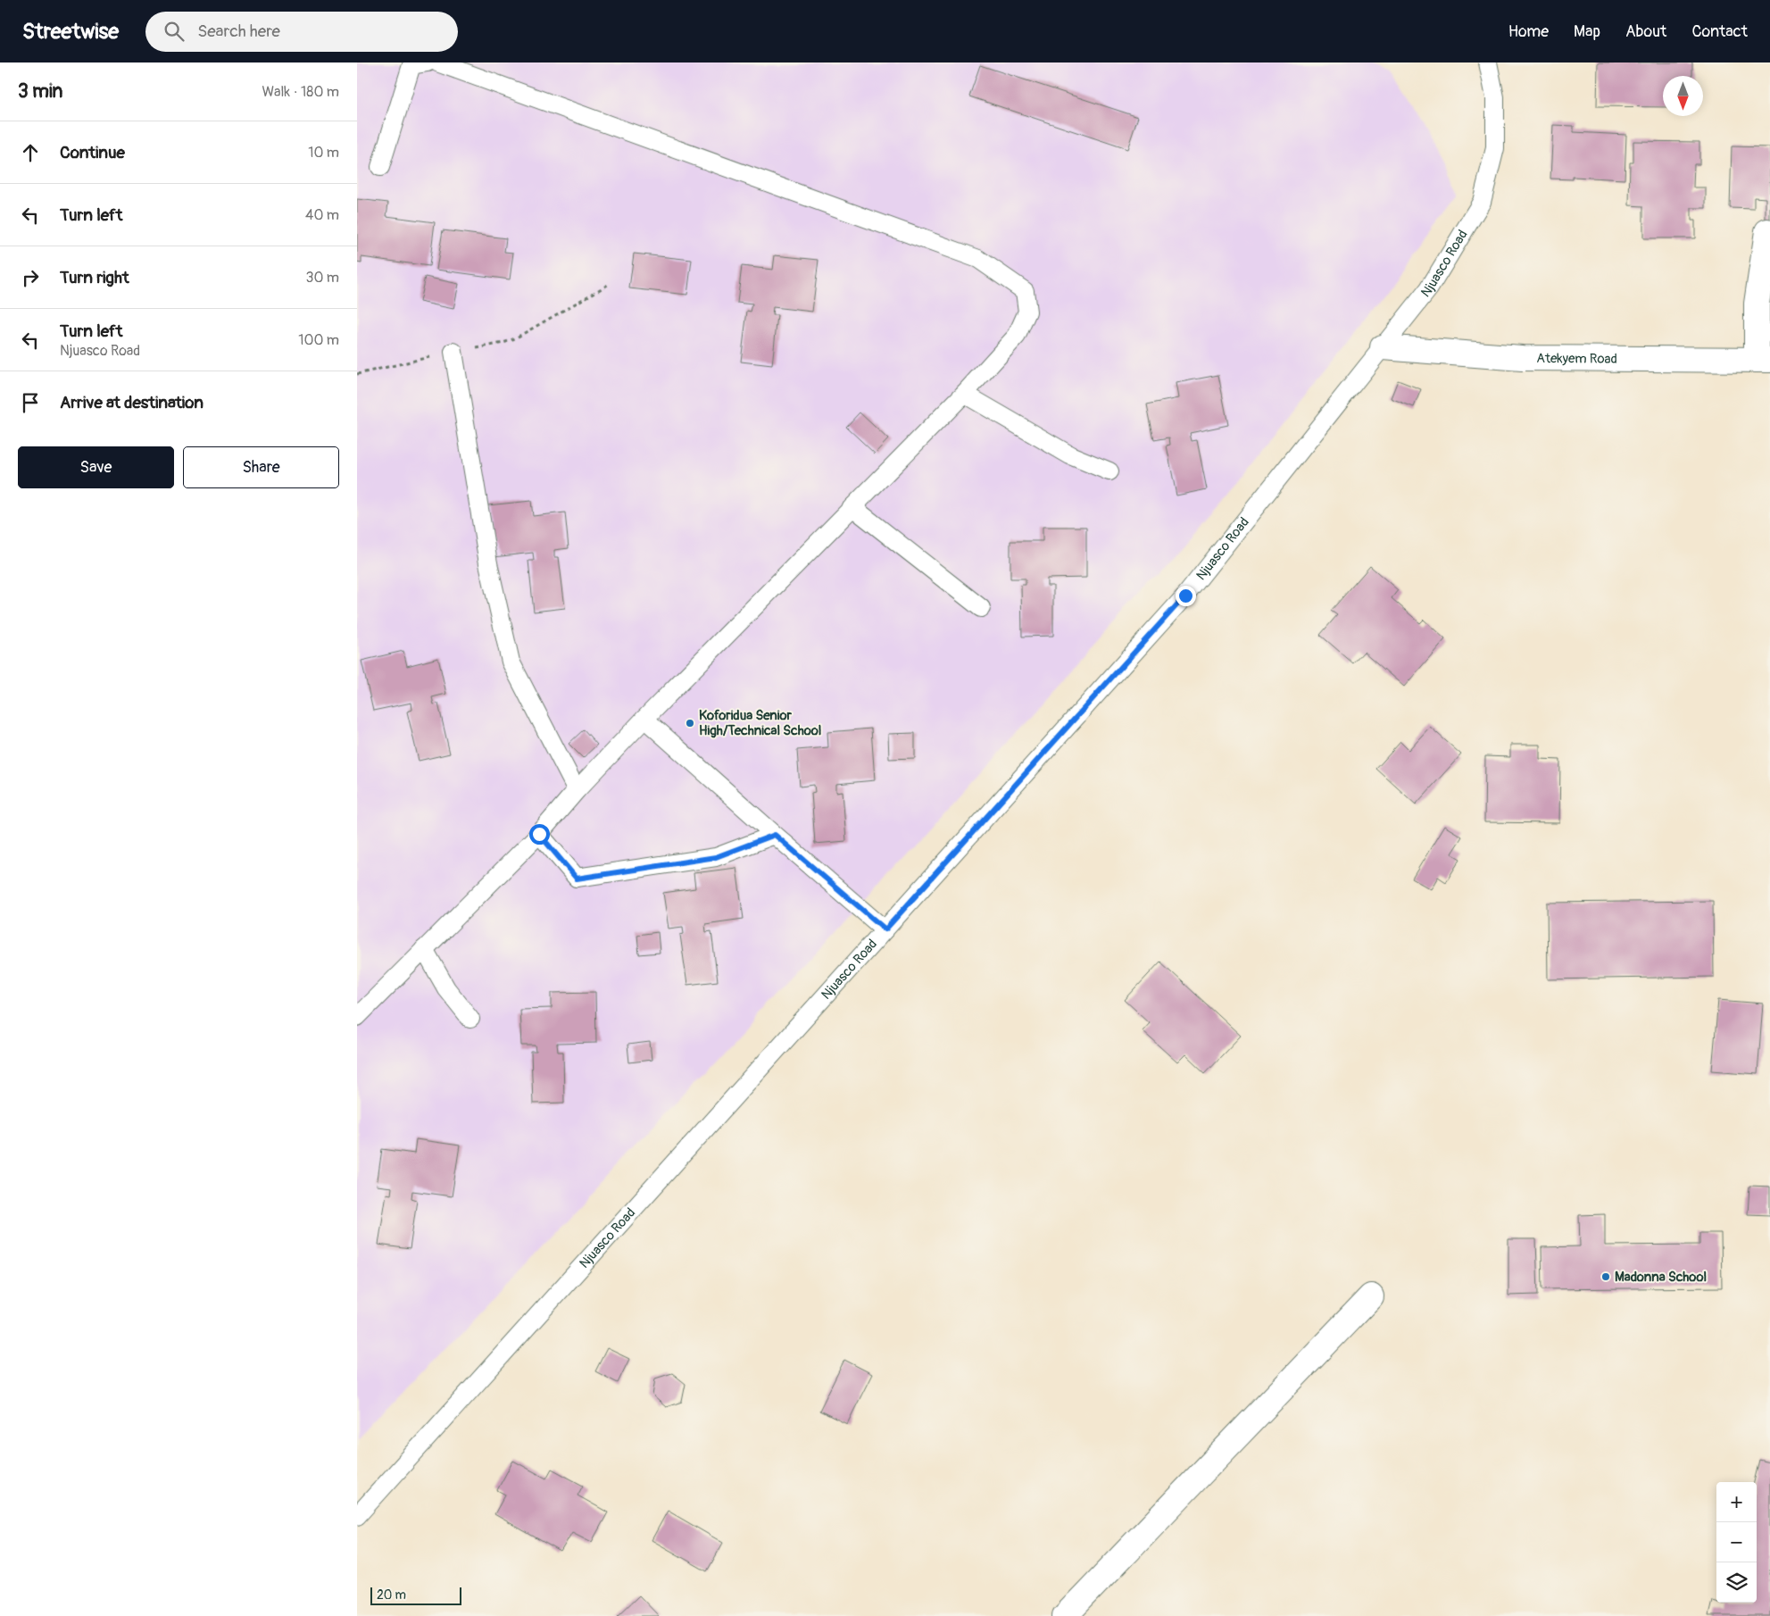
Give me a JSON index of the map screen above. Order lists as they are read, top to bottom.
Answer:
{
  "streets": {
    "street": ["Atekyem Road"],
    "lane": ["Njuasco Road"]
  },
  "crossings": [
    ["Njuasco Road", "Atekyem Road"]
  ],
  "places": ["Koforidua Senior High/Technical School", "Madonna School"],
  "scale_bar": "20 m",
  "north": "bottom",
  "page": {
    "header": "Streetwise",
    "search": "Search here",
    "nav": [
      "Home",
      "Map",
      "About",
      "Contact"
    ],
    "heading": ["3 min", "Walk · 180 m"],
    "list": [
      ["Continue", "10 m"],
      ["Turn left", "40 m"],
      ["Turn right", "30 m"],
      ["Turn left", "Njuasco Road", "100 m"],
      "Arrive at destination"
    ],
    "buttons": ["Save", "Share"],
    "map_buttons": ["+", "−"],
    "scale": "20 m"
  }
}
